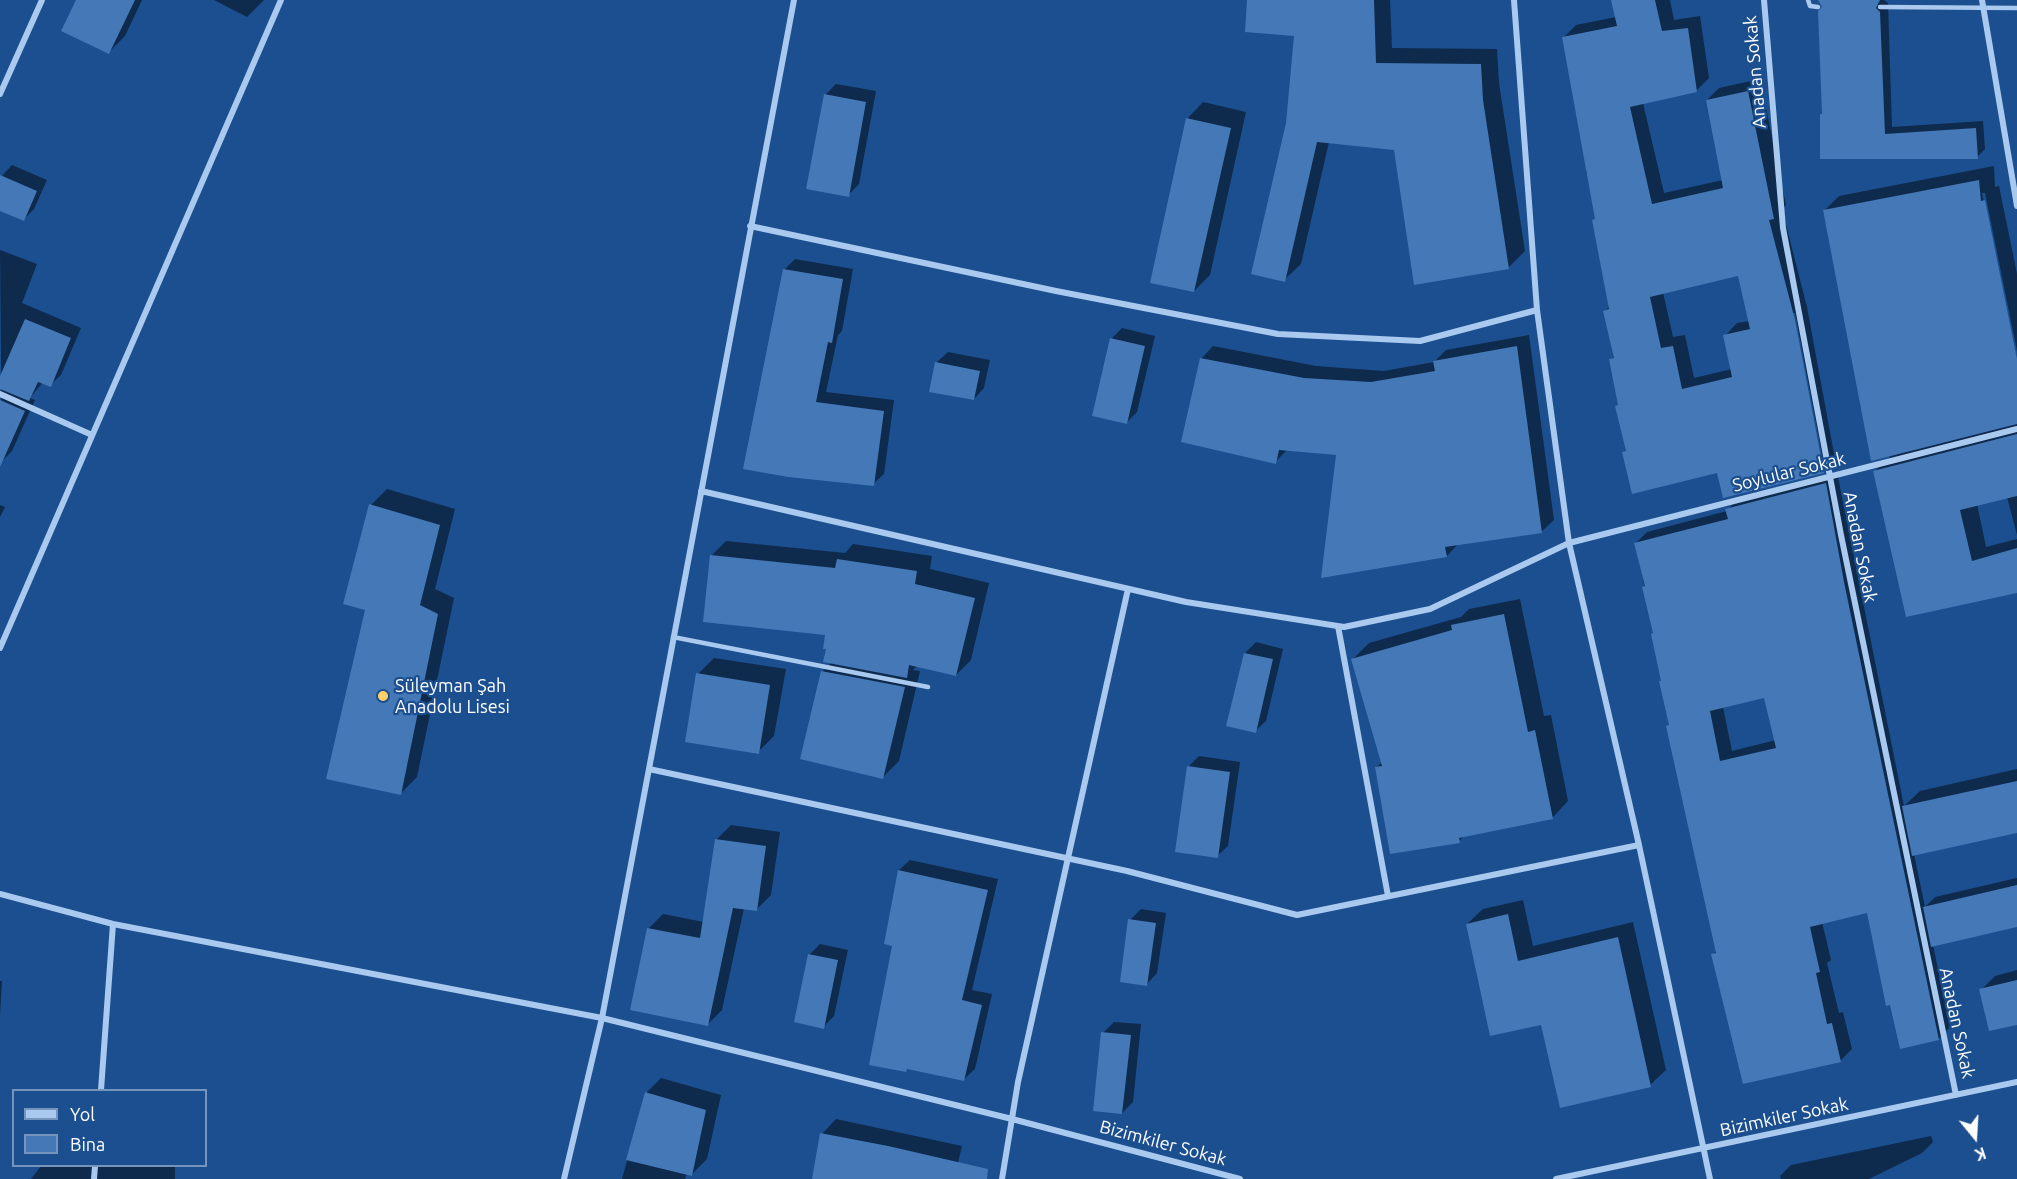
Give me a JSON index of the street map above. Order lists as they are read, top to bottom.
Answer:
{
  "streets": {
    "street": ["Anadan Sokak", "Soylular Sokak", "Bizimkiler Sokak"]
  },
  "crossings": [
    ["Anadan Sokak", "Soylular Sokak"],
    ["Anadan Sokak", "Bizimkiler Sokak"]
  ],
  "places": ["Süleyman Şah Anadolu Lisesi"],
  "legend": ["Yol", "Bina"],
  "north": "bottom"
}
